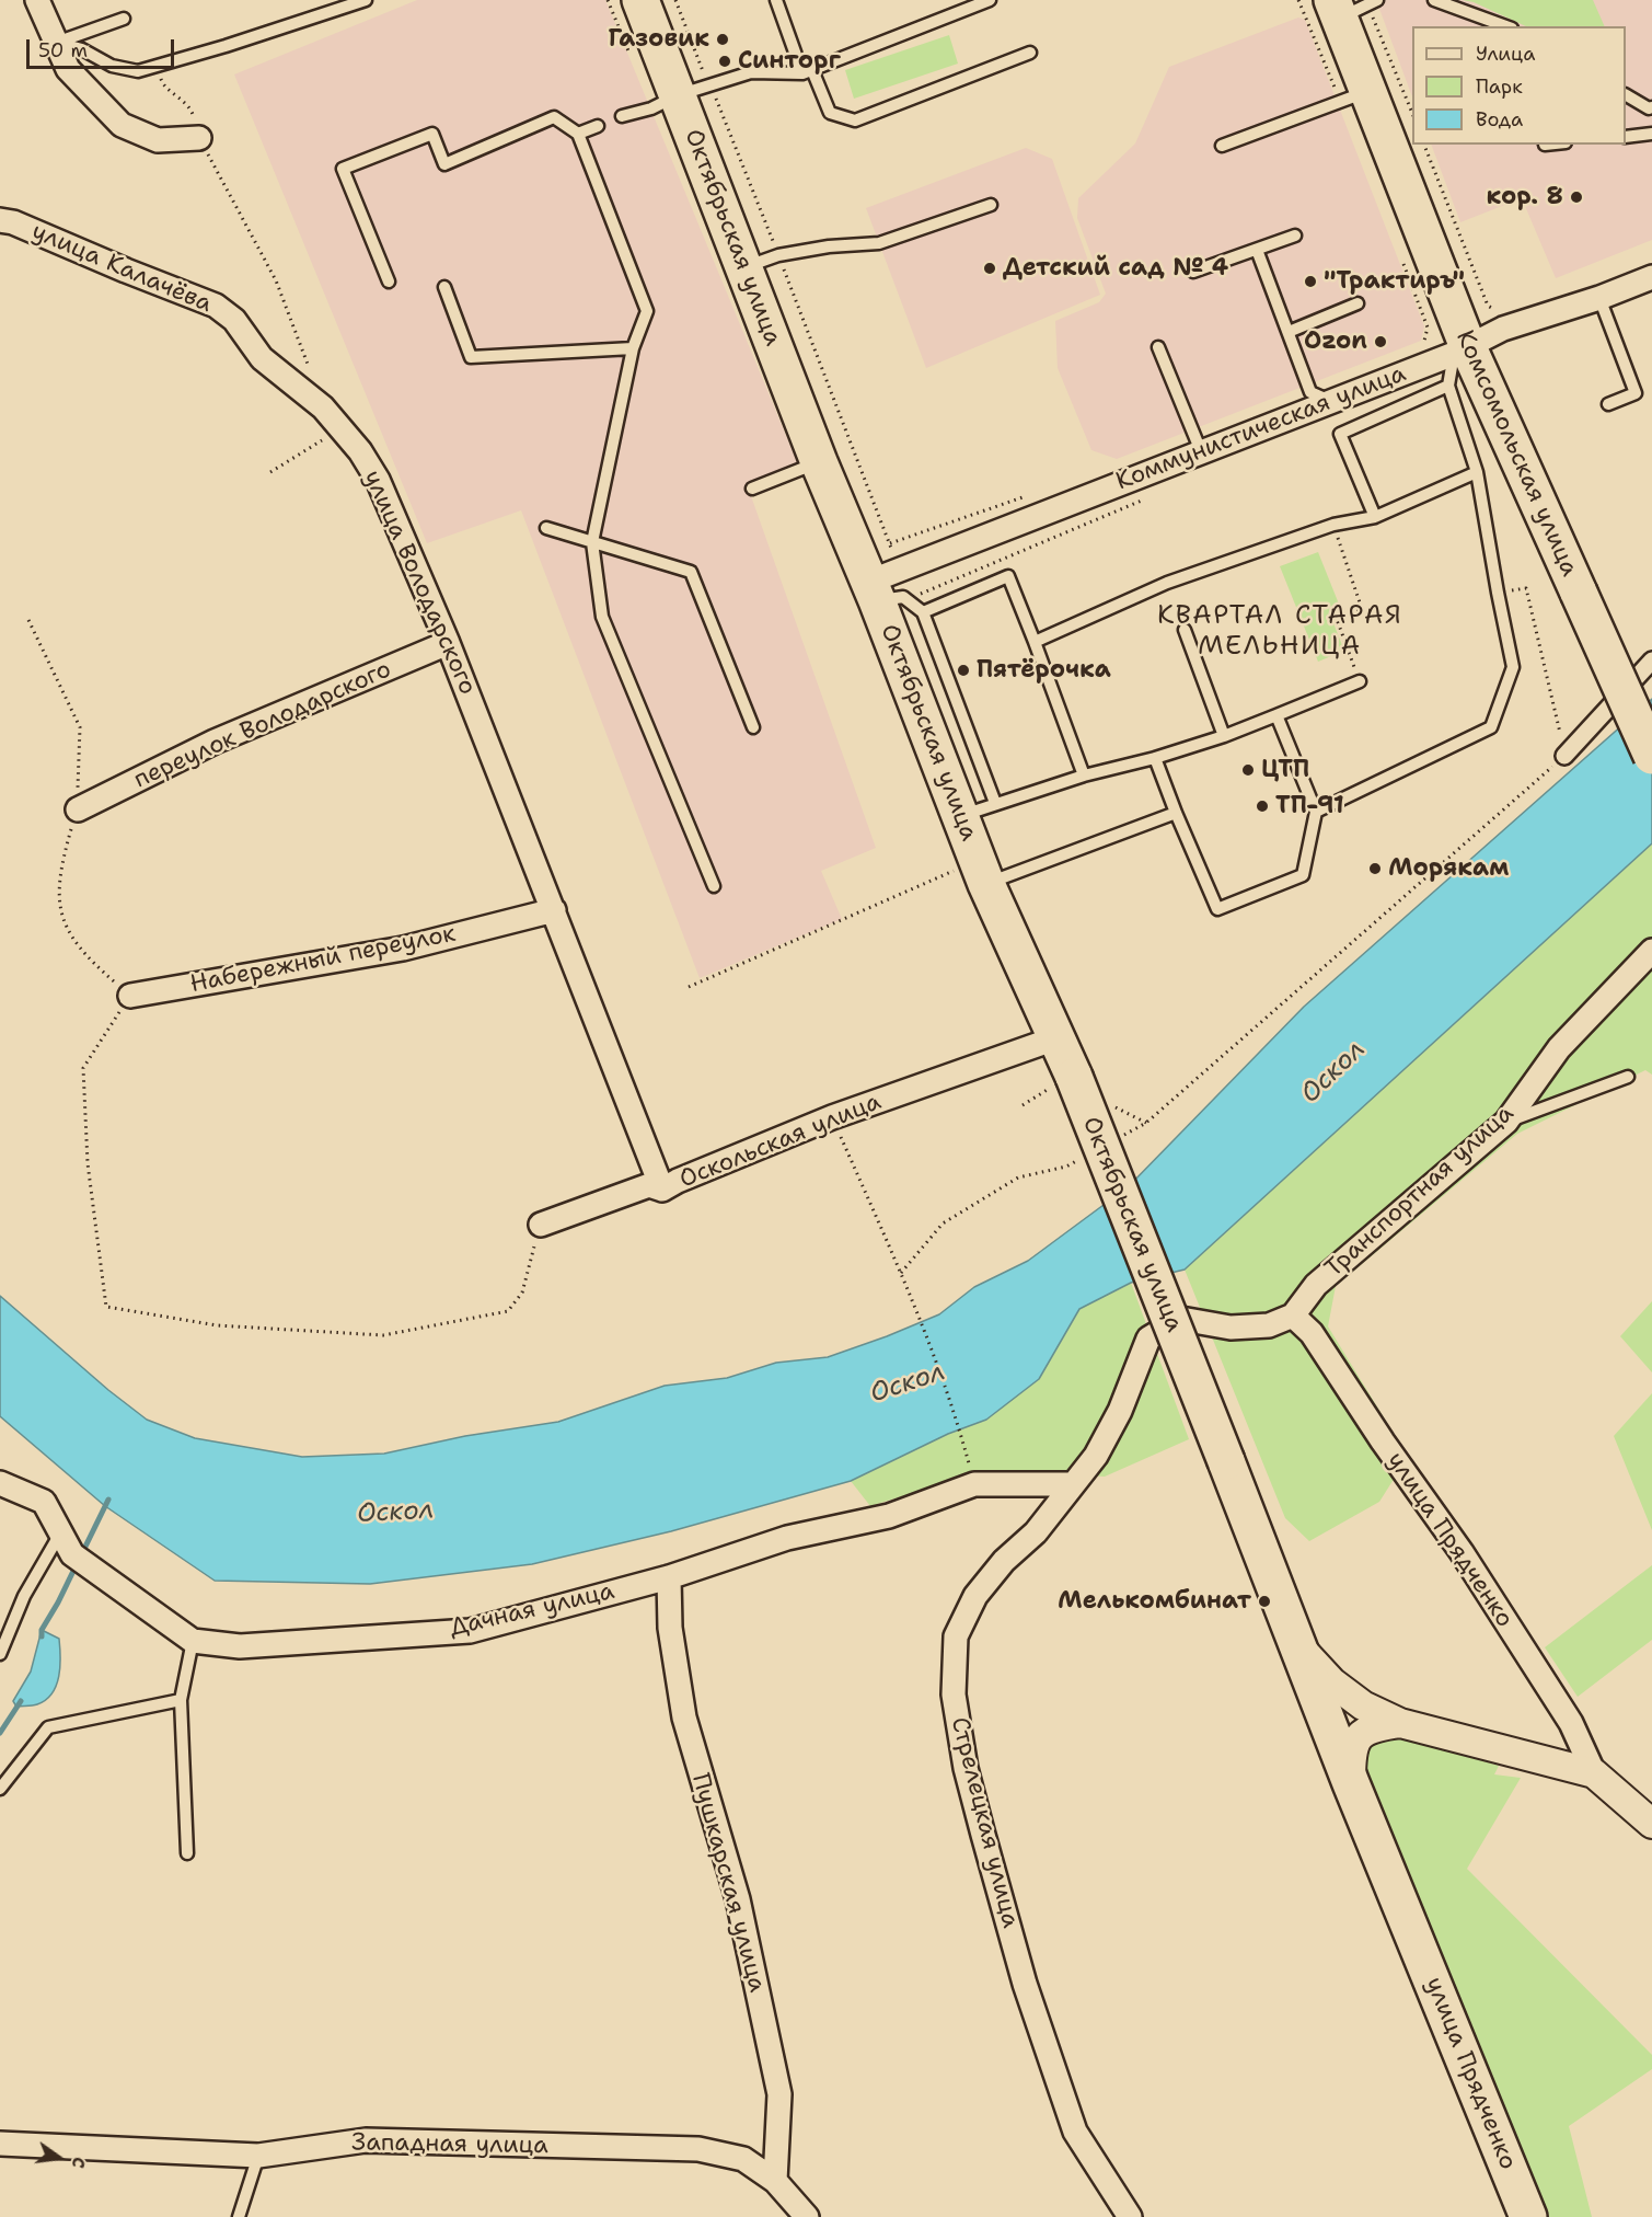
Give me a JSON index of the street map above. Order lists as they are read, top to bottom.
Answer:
{
  "streets": {
    "main road": ["Октябрьская улица", "Комсомольская улица", "улица Прядченко"],
    "street": [
      "улица Калачёва",
      "Коммунистическая улица",
      "улица Володарского",
      "переулок Володарского",
      "Набережный переулок",
      "Оскольская улица",
      "Транспортная улица",
      "Дачная улица",
      "Стрелецкая улица",
      "Пушкарская улица",
      "Западная улица"
    ]
  },
  "crossings": [
    ["Октябрьская улица", "Коммунистическая улица"],
    ["Октябрьская улица", "Оскольская улица"],
    ["Октябрьская улица", "улица Прядченко"],
    ["улица Калачёва", "улица Володарского"],
    ["Коммунистическая улица", "Комсомольская улица"],
    ["улица Володарского", "переулок Володарского"],
    ["улица Володарского", "Набережный переулок"],
    ["улица Володарского", "Оскольская улица"],
    ["Транспортная улица", "улица Прядченко"],
    ["Транспортная улица", "Стрелецкая улица"],
    ["улица Прядченко", "Стрелецкая улица"],
    ["Дачная улица", "Стрелецкая улица"],
    ["Дачная улица", "Пушкарская улица"],
    ["Пушкарская улица", "Западная улица"]
  ],
  "districts": ["КВАРТАЛ СТАРАЯ МЕЛЬНИЦА"],
  "water": ["Оскол"],
  "places": [
    "Газовик",
    "Синторг",
    "кор. 8",
    "Детский сад № 4",
    "\"Трактиръ\"",
    "Ozon",
    "Пятёрочка",
    "ЦТП",
    "ТП-91",
    "Морякам",
    "Мелькомбинат"
  ],
  "legend": ["Улица", "Парк", "Вода"],
  "scale_bar": "50 m",
  "north": "right"
}
